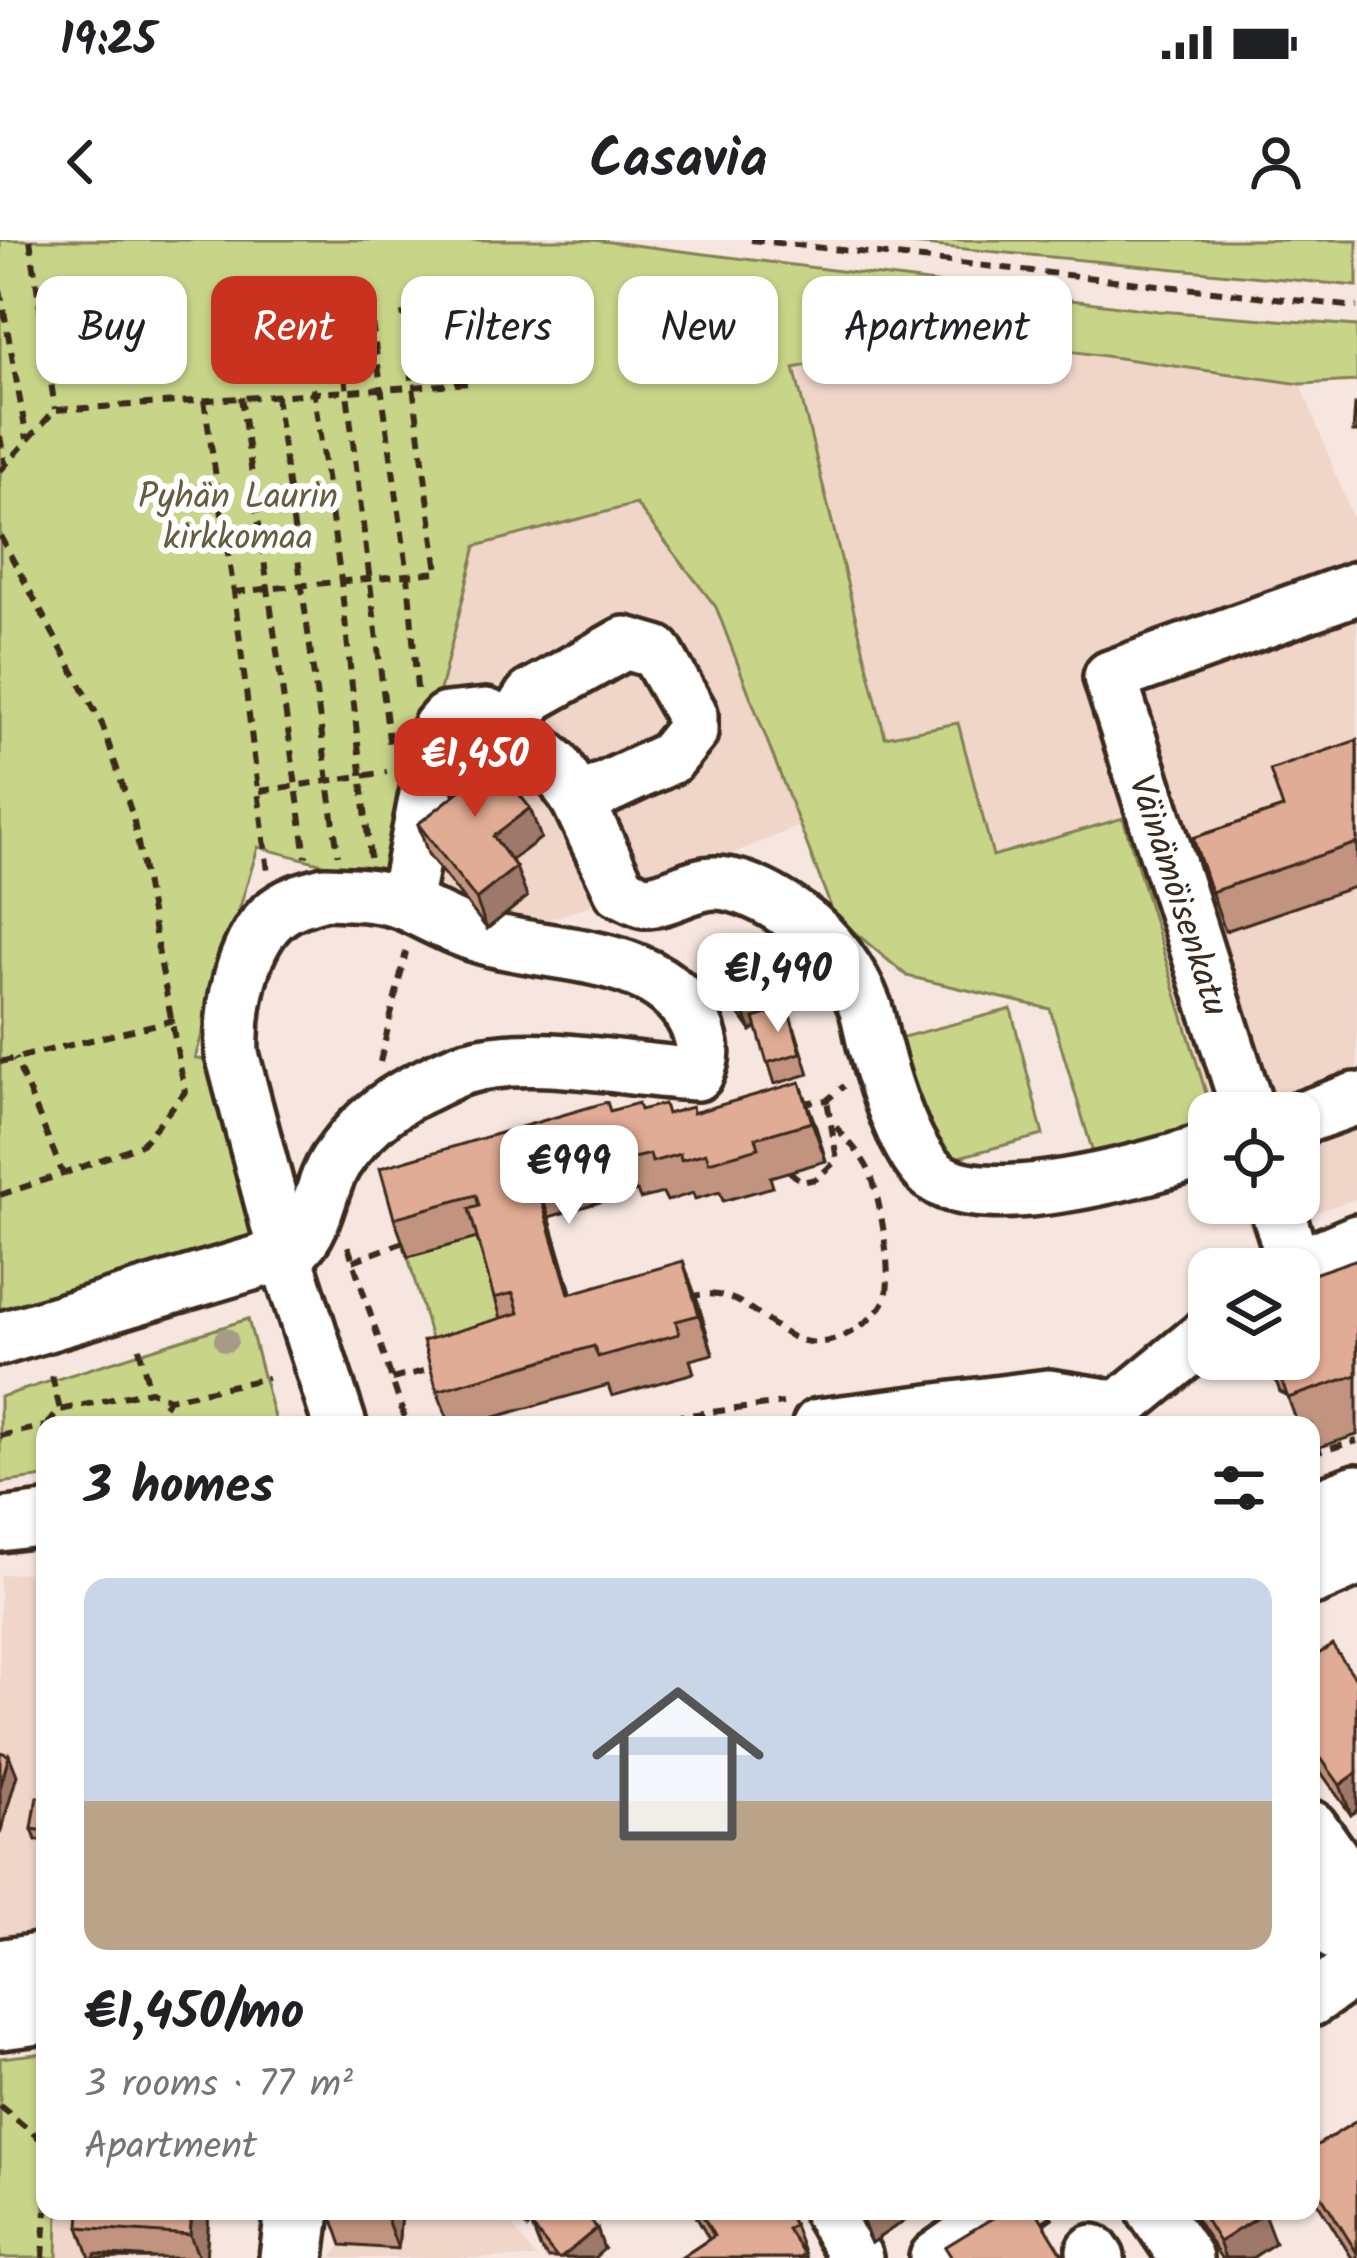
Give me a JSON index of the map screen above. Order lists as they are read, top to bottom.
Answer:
{
  "streets": {
    "street": ["Väinämöisenkatu"]
  },
  "parks": ["Pyhän Laurin kirkkomaa"],
  "page": {
    "status": "19:25",
    "header": "Casavia",
    "chip": [
      "Buy",
      "Rent",
      "Filters",
      "New",
      "Apartment"
    ],
    "price": ["€1,450", "€1,490", "€999"],
    "heading": "3 homes",
    "list": [
      {
        "name": "€1,450/mo",
        "note": "3 rooms · 77 m² · Apartment"
      }
    ]
  }
}
